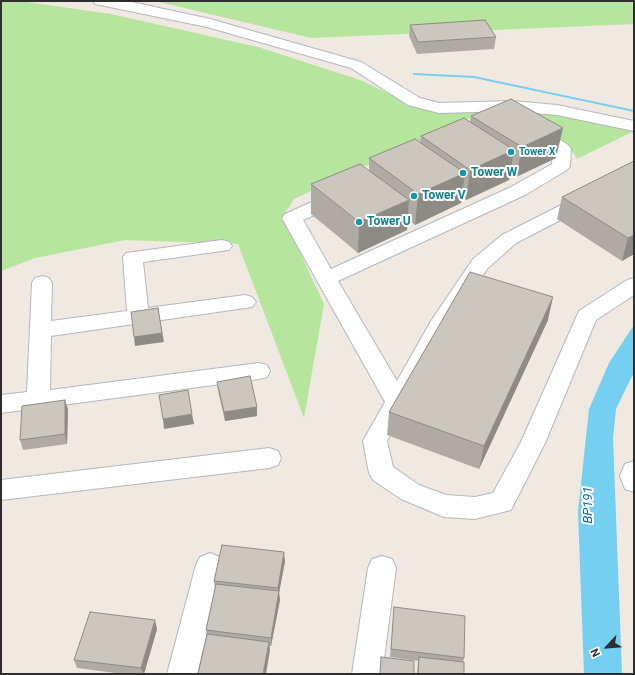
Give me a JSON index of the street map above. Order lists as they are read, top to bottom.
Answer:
{
  "water": ["BP191"],
  "places": [
    "Tower X",
    "Tower W",
    "Tower V",
    "Tower U"
  ],
  "north": "bottom left"
}
